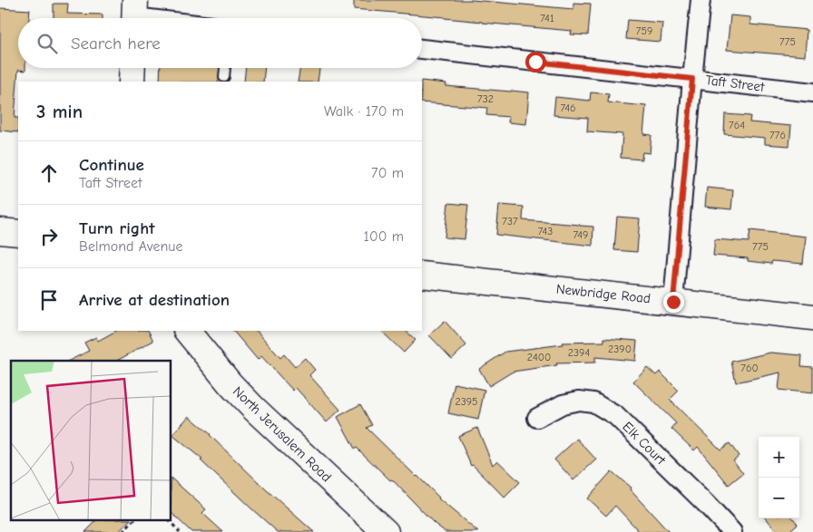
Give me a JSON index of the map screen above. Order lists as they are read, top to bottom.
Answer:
{
  "streets": {
    "main road": ["Newbridge Road", "North Jerusalem Road"],
    "street": ["Taft Street", "Elk Court"]
  },
  "house_numbers": [
    "741",
    "759",
    "775",
    "732",
    "746",
    "764",
    "776",
    "737",
    "743",
    "749",
    "775",
    "2390",
    "2394",
    "2400",
    "760",
    "2395"
  ],
  "page": {
    "search": "Search here",
    "heading": ["3 min", "Walk · 170 m"],
    "list": [
      ["Continue", "Taft Street", "70 m"],
      ["Turn right", "Belmond Avenue", "100 m"],
      "Arrive at destination"
    ],
    "map_buttons": ["+", "−"]
  }
}
